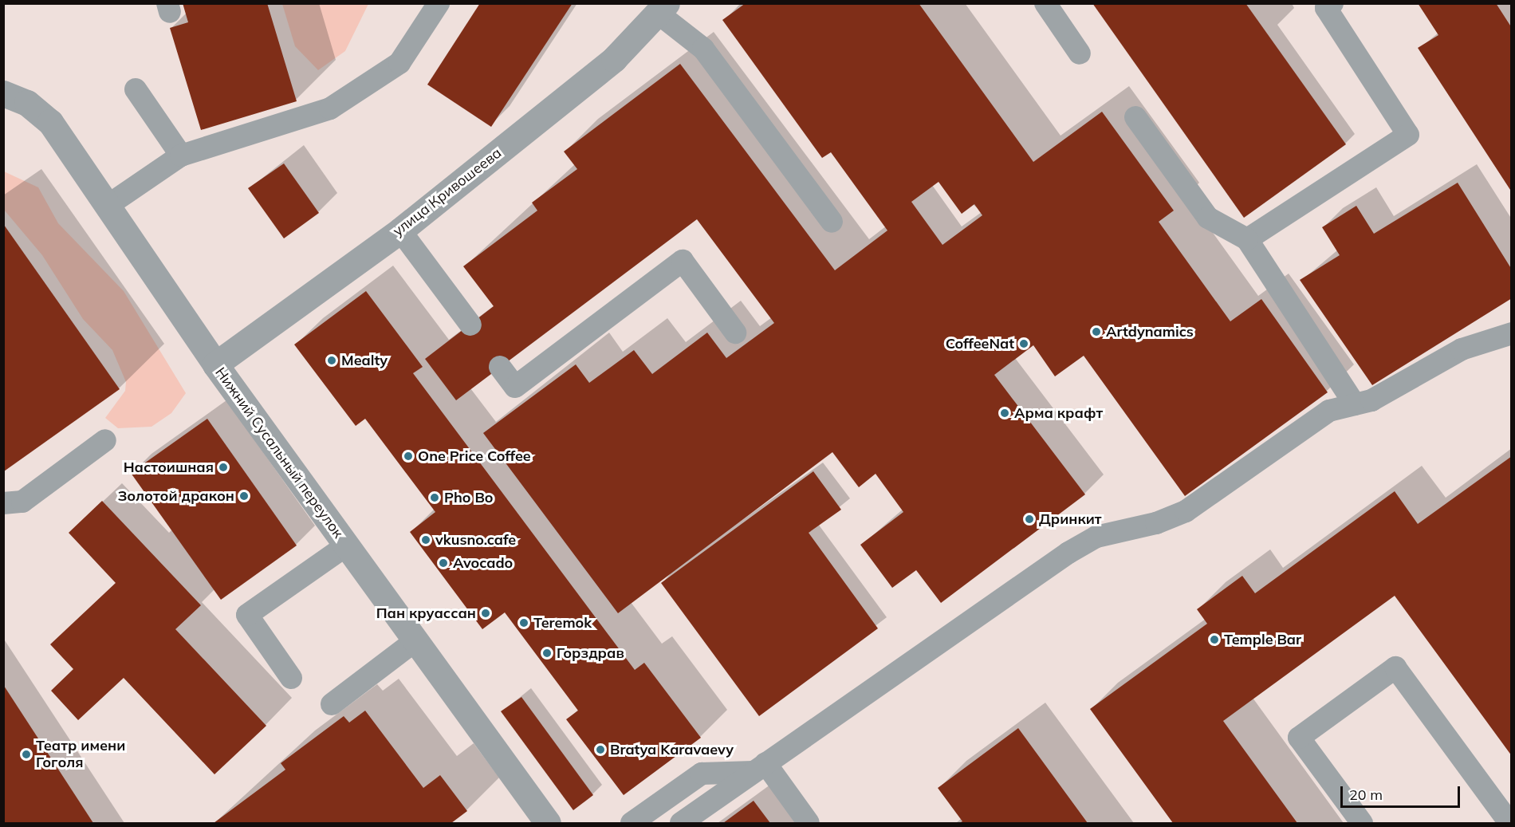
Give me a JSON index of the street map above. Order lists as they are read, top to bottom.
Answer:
{
  "streets": {
    "street": ["улица Кривошеева", "Нижний Сусальный переулок"]
  },
  "crossings": [
    ["улица Кривошеева", "Нижний Сусальный переулок"]
  ],
  "places": [
    "Artdynamics",
    "CoffeeNat",
    "Mealty",
    "Арма крафт",
    "One Price Coffee",
    "Настоишная",
    "Золотой дракон",
    "Pho Bo",
    "Дринкит",
    "vkusno.cafe",
    "Avocado",
    "Пан круассан",
    "Teremok",
    "Temple Bar",
    "Горздрав",
    "Bratya Karavaevy",
    "Театр имени Гоголя"
  ],
  "scale_bar": "20 m"
}
